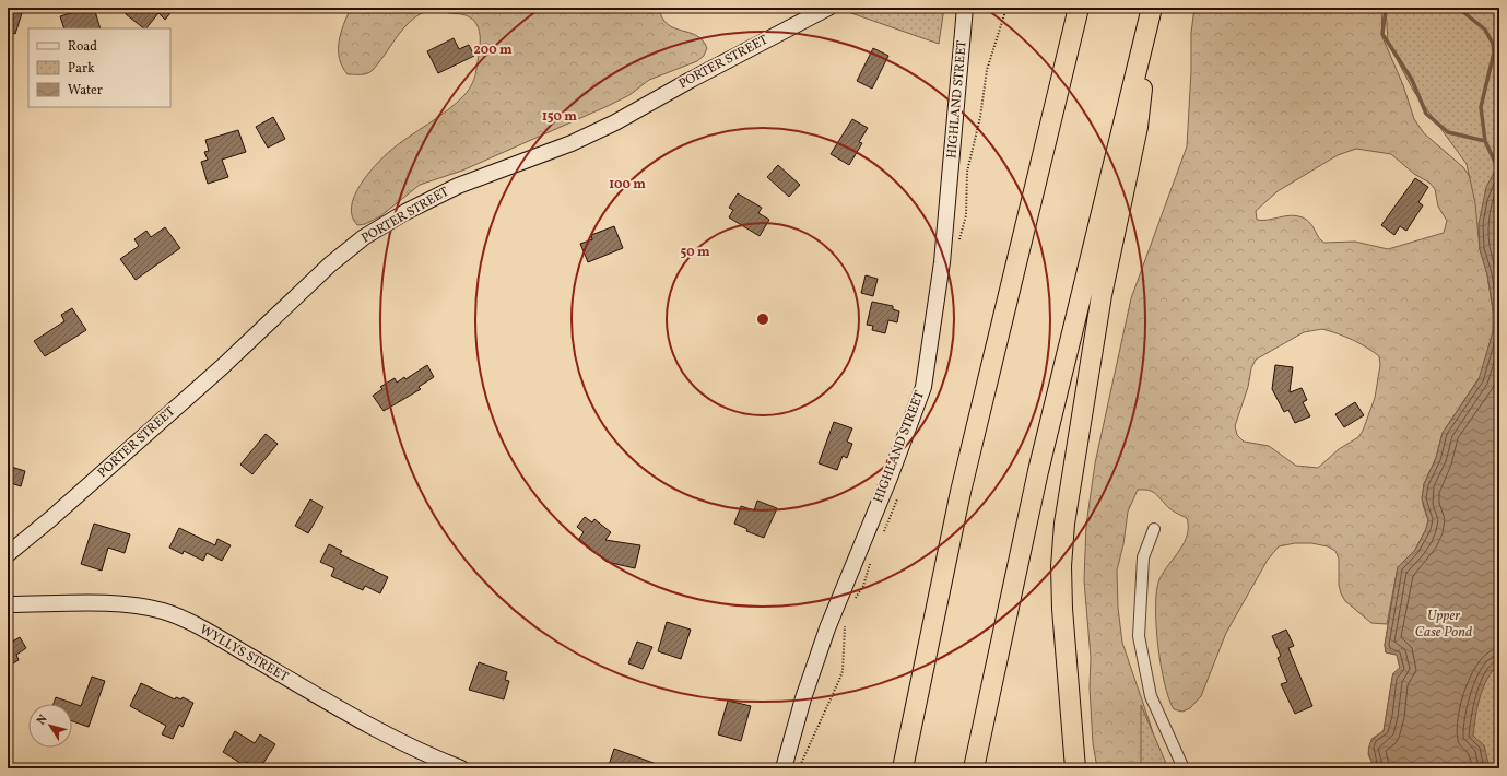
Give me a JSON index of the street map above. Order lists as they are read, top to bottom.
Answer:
{
  "streets": {
    "street": ["PORTER STREET", "HIGHLAND STREET", "WYLLYS STREET"]
  },
  "water": ["Upper Case Pond"],
  "legend": ["Road", "Park", "Water"],
  "north": "top left",
  "rings": [
    "200 m",
    "150 m",
    "100 m",
    "50 m"
  ]
}
